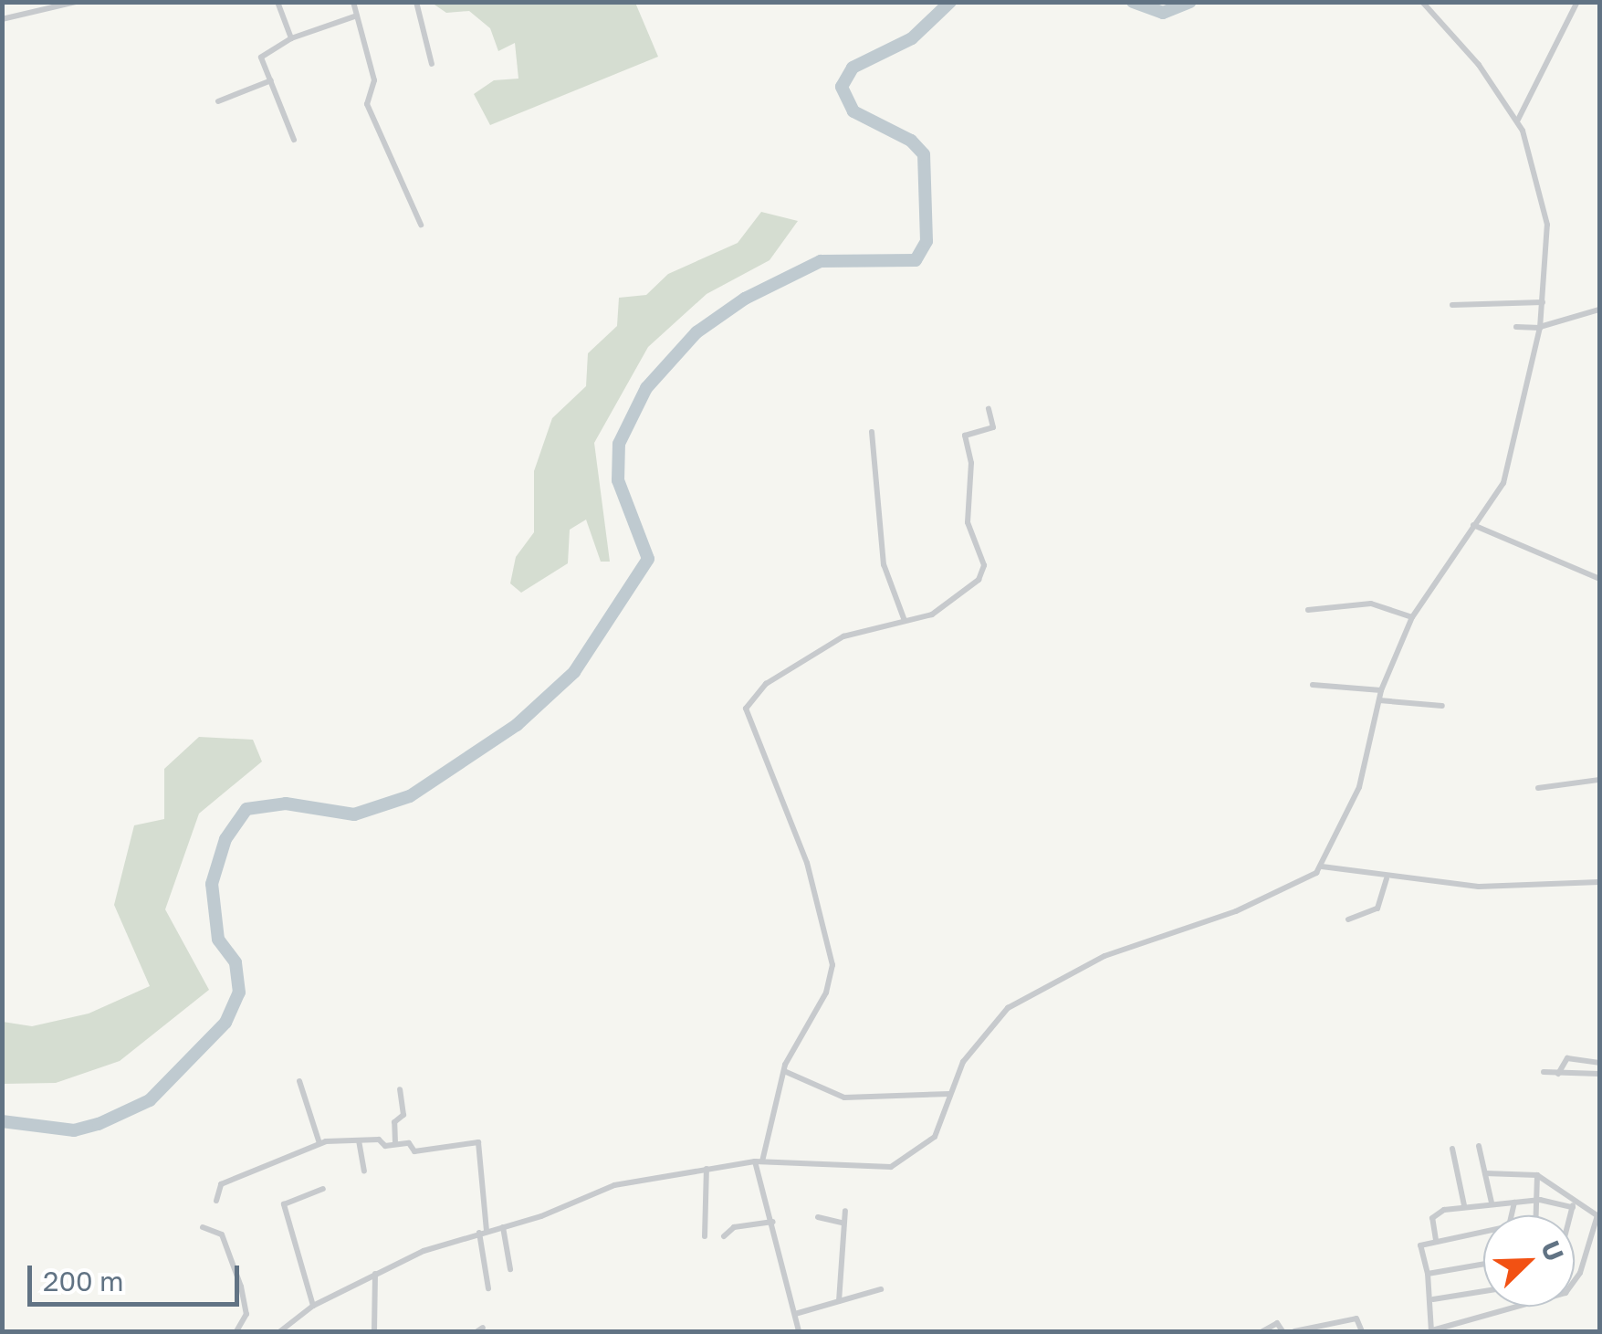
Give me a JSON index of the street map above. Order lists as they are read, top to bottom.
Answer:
{
  "scale_bar": "200 m",
  "north": "top right"
}
